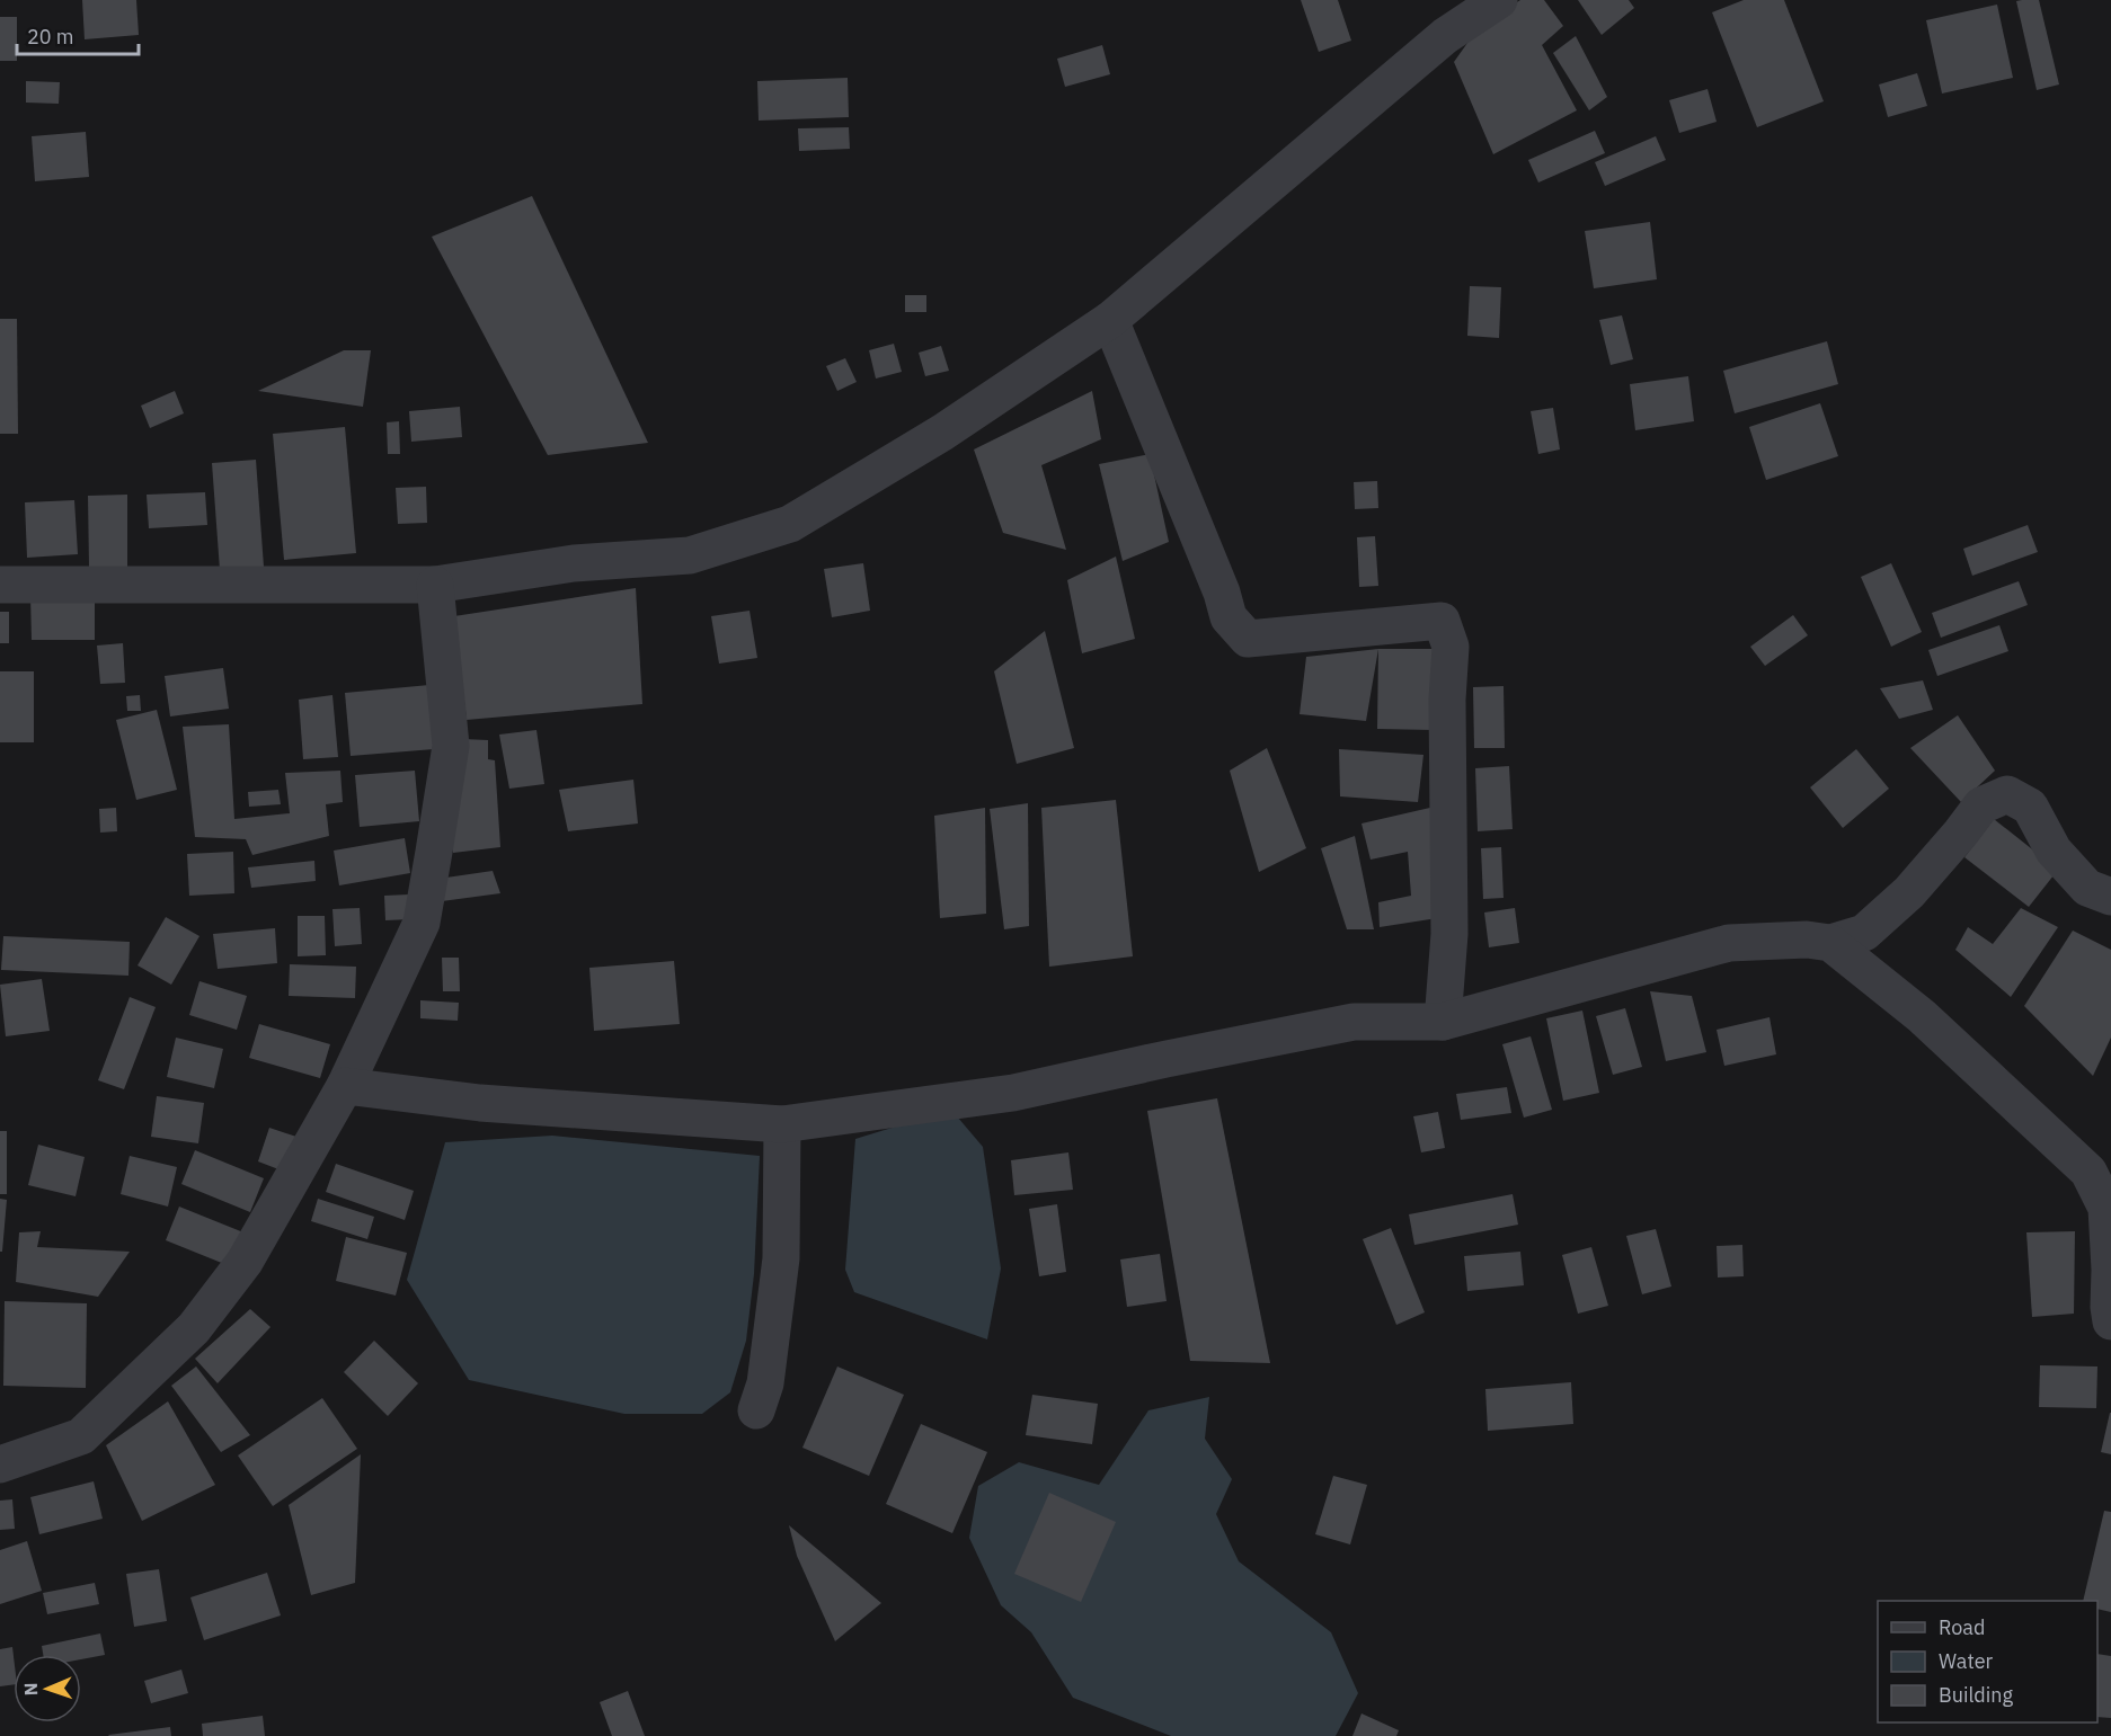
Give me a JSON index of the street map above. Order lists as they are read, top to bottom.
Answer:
{
  "legend": ["Road", "Water", "Building"],
  "scale_bar": "20 m",
  "north": "left"
}
